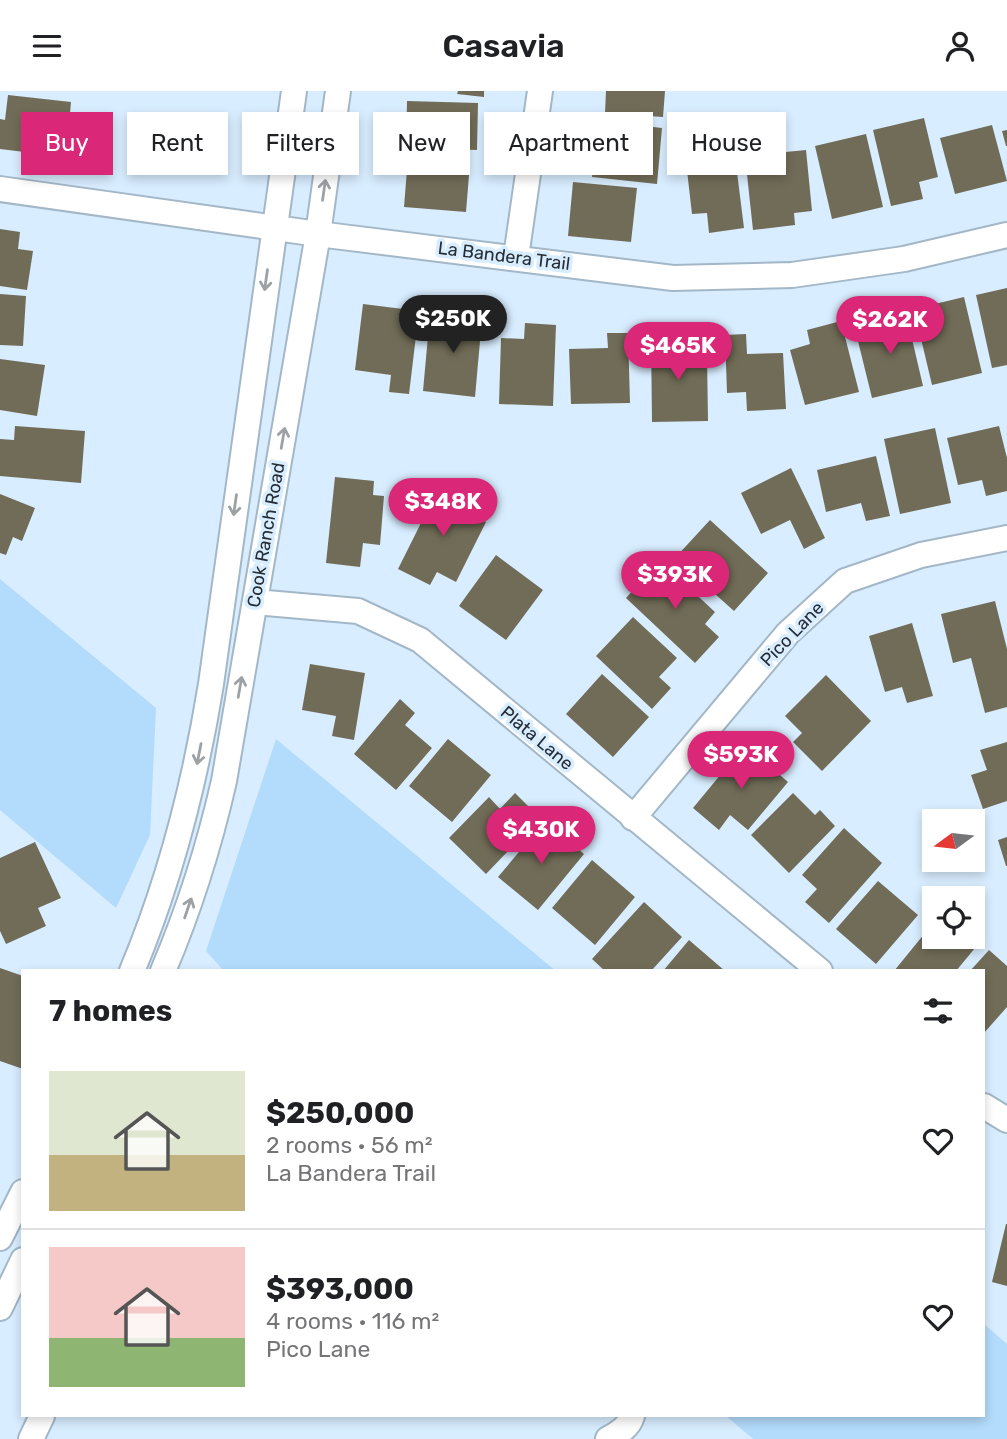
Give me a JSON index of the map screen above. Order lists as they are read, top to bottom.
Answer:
{
  "streets": {
    "street": [
      "La Bandera Trail",
      "Cook Ranch Road",
      "Pico Lane",
      "Plata Lane"
    ]
  },
  "crossings": [
    ["La Bandera Trail", "Cook Ranch Road"],
    ["Cook Ranch Road", "Plata Lane"],
    ["Pico Lane", "Plata Lane"]
  ],
  "north": "left",
  "page": {
    "header": "Casavia",
    "chip": [
      "Buy",
      "Rent",
      "Filters",
      "New",
      "Apartment",
      "House"
    ],
    "price": [
      "$250K",
      "$262K",
      "$465K",
      "$348K",
      "$393K",
      "$593K",
      "$430K"
    ],
    "heading": "7 homes",
    "list": [
      {
        "name": "$250,000",
        "note": "2 rooms · 56 m² · La Bandera Trail"
      },
      {
        "name": "$393,000",
        "note": "4 rooms · 116 m² · Pico Lane"
      }
    ]
  }
}
